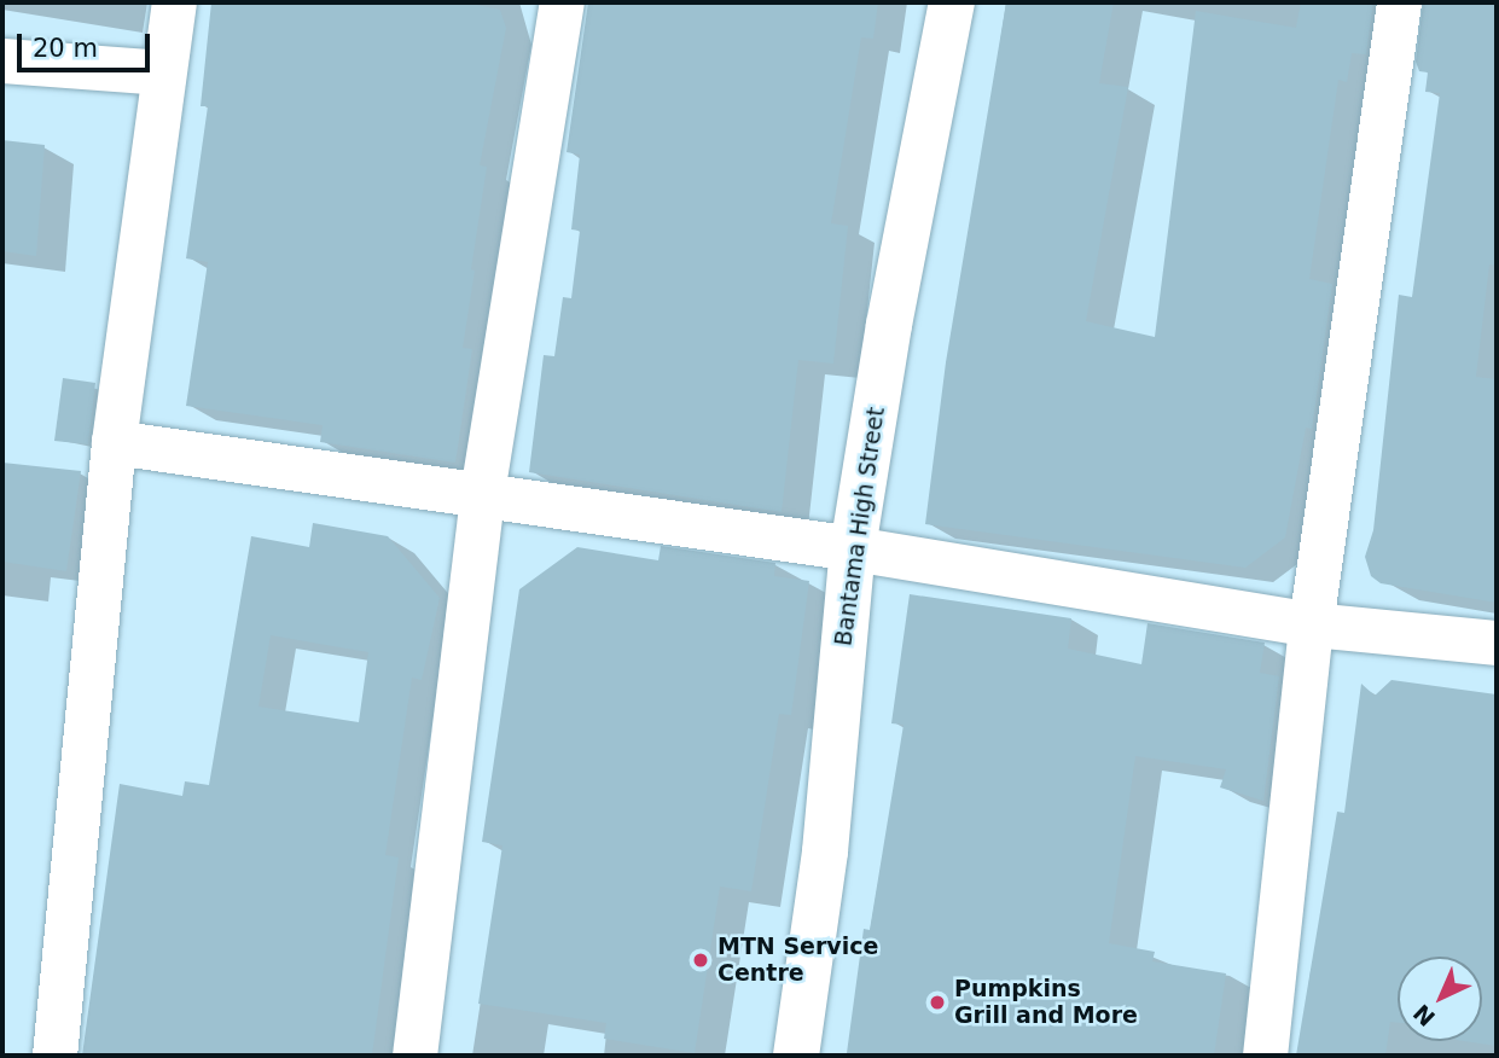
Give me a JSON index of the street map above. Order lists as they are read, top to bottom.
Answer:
{
  "streets": {
    "main road": ["Bantama High Street"]
  },
  "places": ["MTN Service Centre", "Pumpkins Grill and More"],
  "scale_bar": "20 m",
  "north": "bottom left"
}
